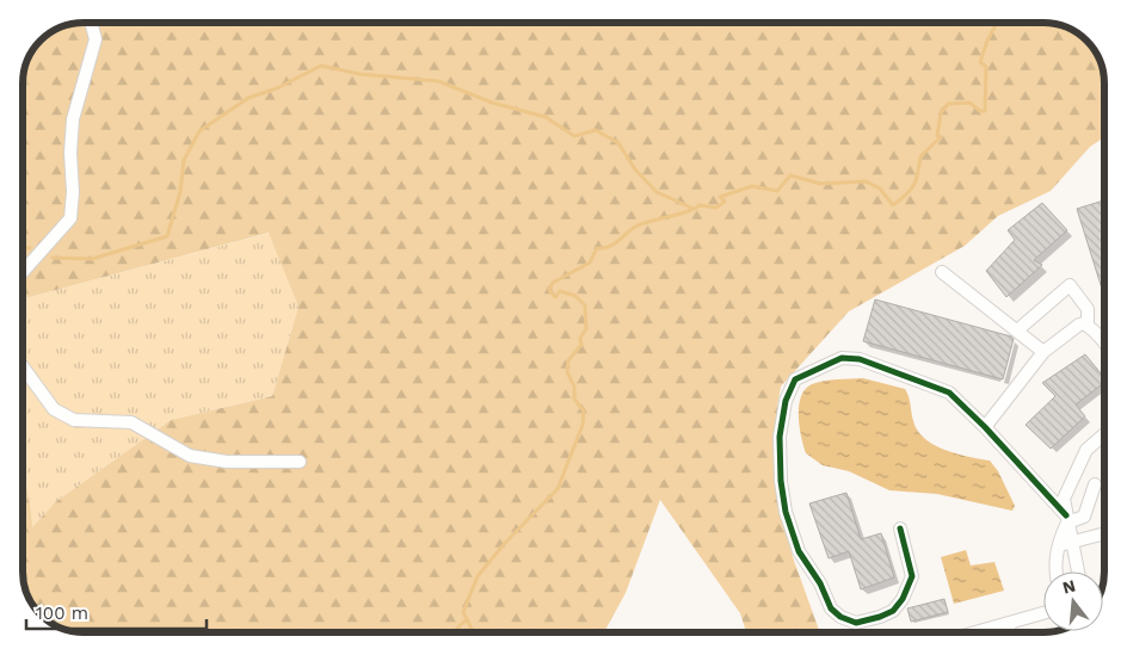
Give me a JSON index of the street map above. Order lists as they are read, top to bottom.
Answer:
{
  "scale_bar": "100 m",
  "north": "top"
}
